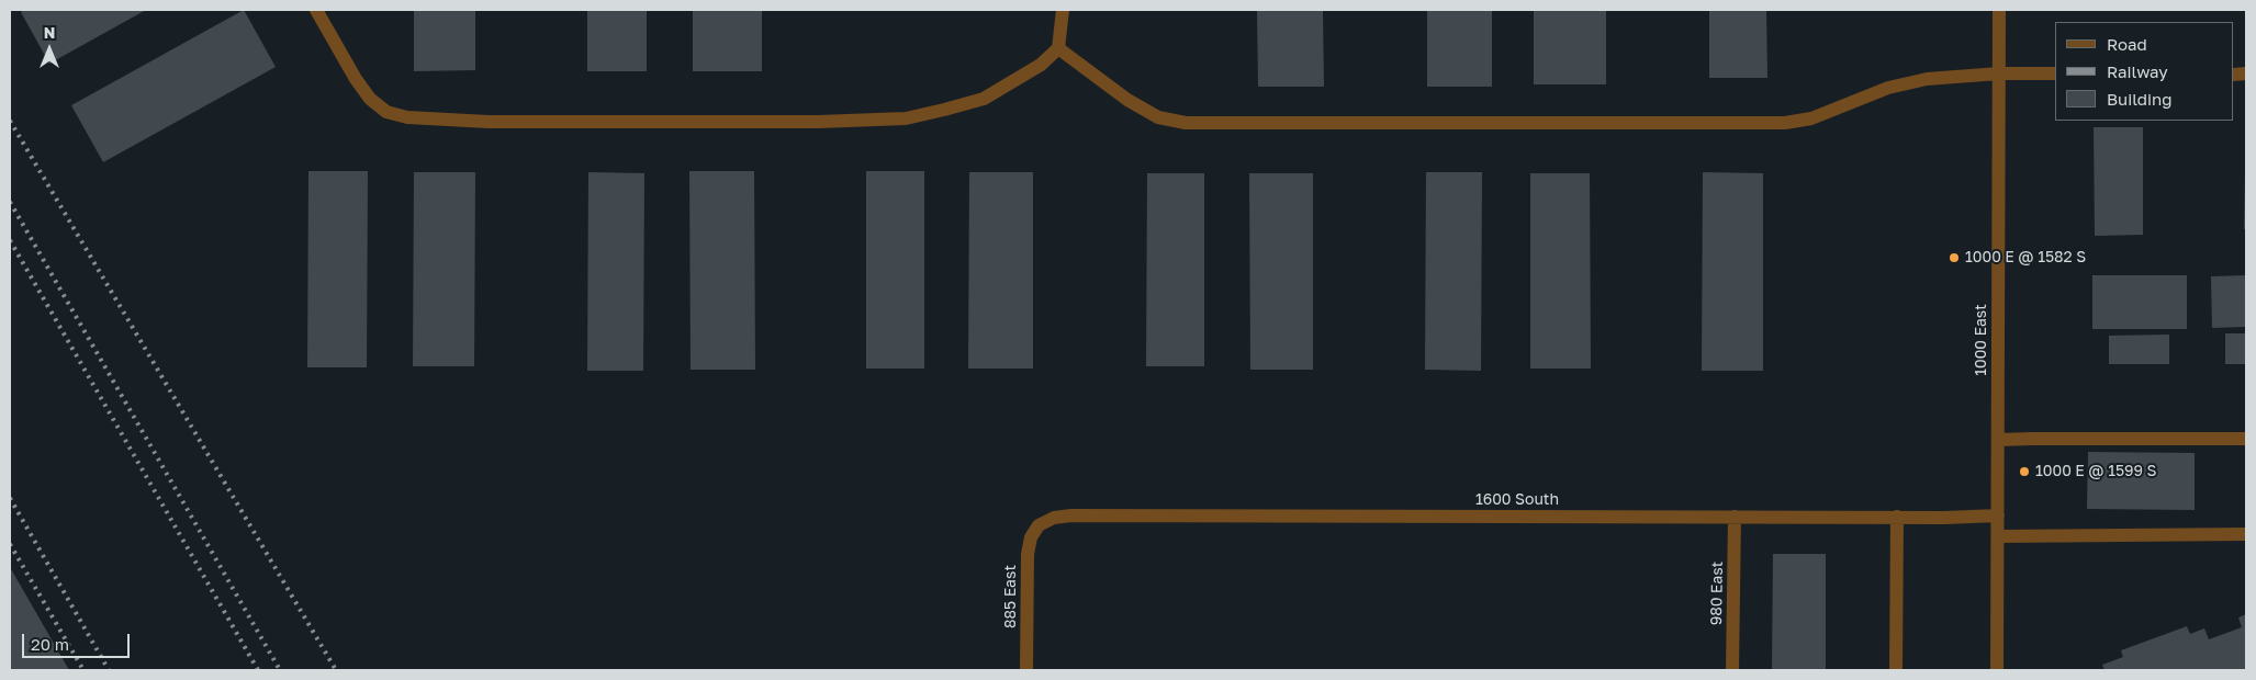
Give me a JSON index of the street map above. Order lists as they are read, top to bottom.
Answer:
{
  "streets": {
    "street": [
      "1000 East",
      "1600 South",
      "980 East",
      "885 East"
    ]
  },
  "crossings": [
    ["1000 East", "1600 South"],
    ["1600 South", "980 East"],
    ["1600 South", "885 East"]
  ],
  "places": ["1000 E @ 1582 S", "1000 E @ 1599 S"],
  "legend": ["Road", "Railway", "Building"],
  "scale_bar": "20 m",
  "north": "top"
}
